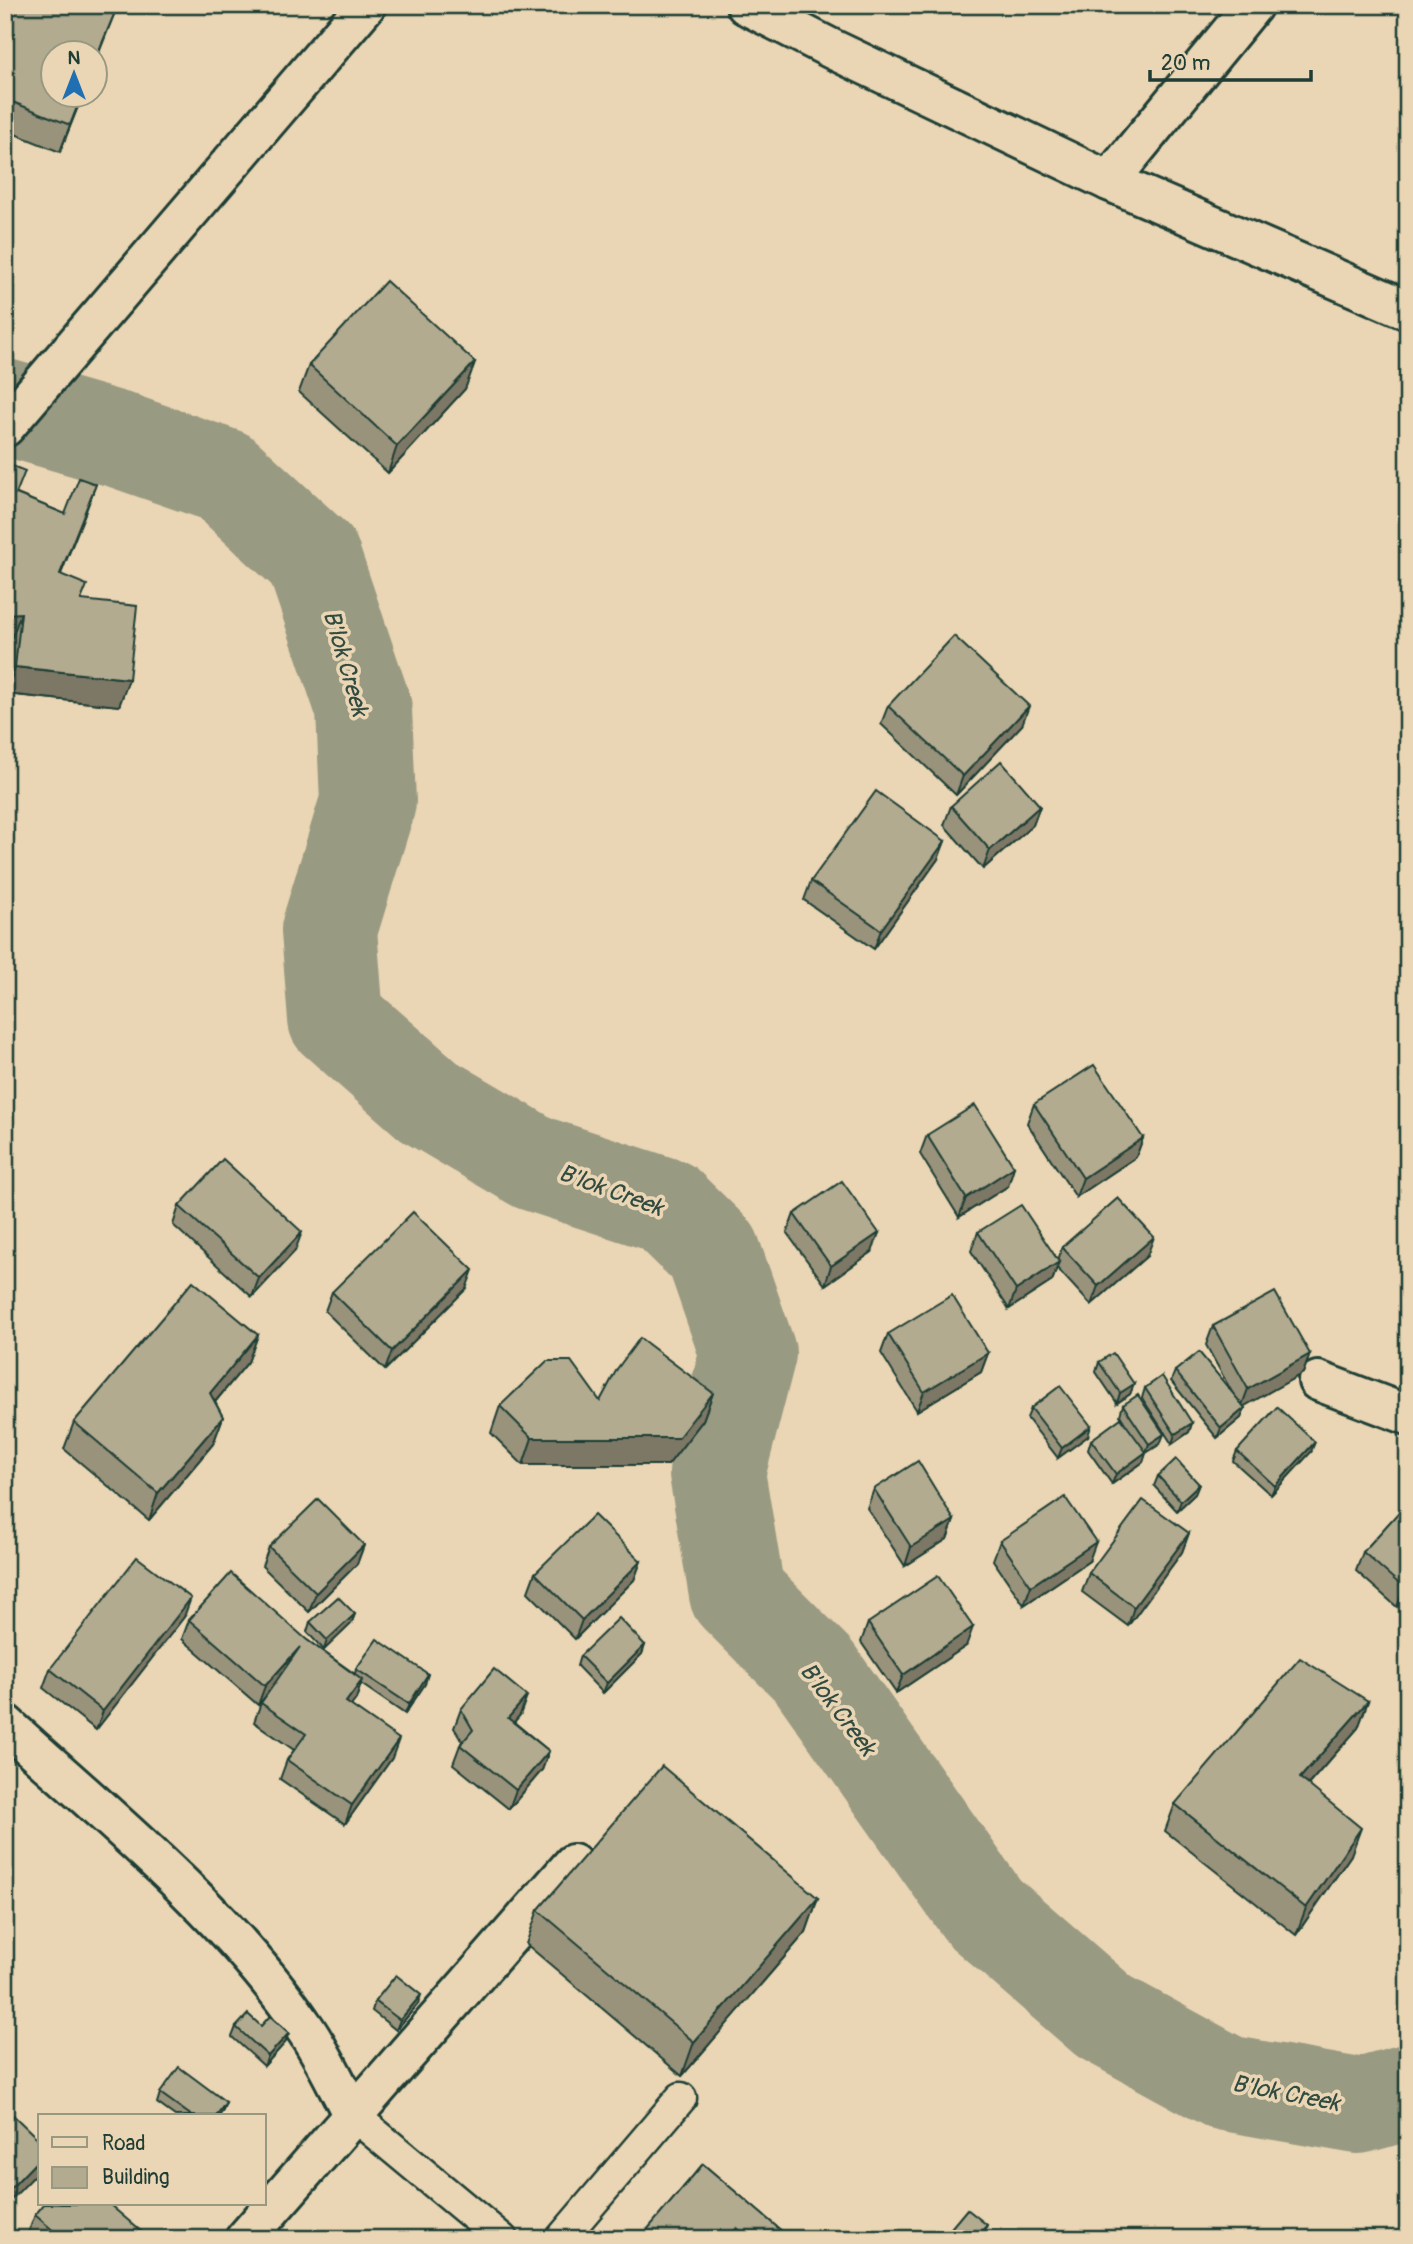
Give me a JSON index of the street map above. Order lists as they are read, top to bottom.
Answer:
{
  "water": ["B'lok Creek"],
  "legend": ["Road", "Building"],
  "scale_bar": "20 m",
  "north": "top"
}
